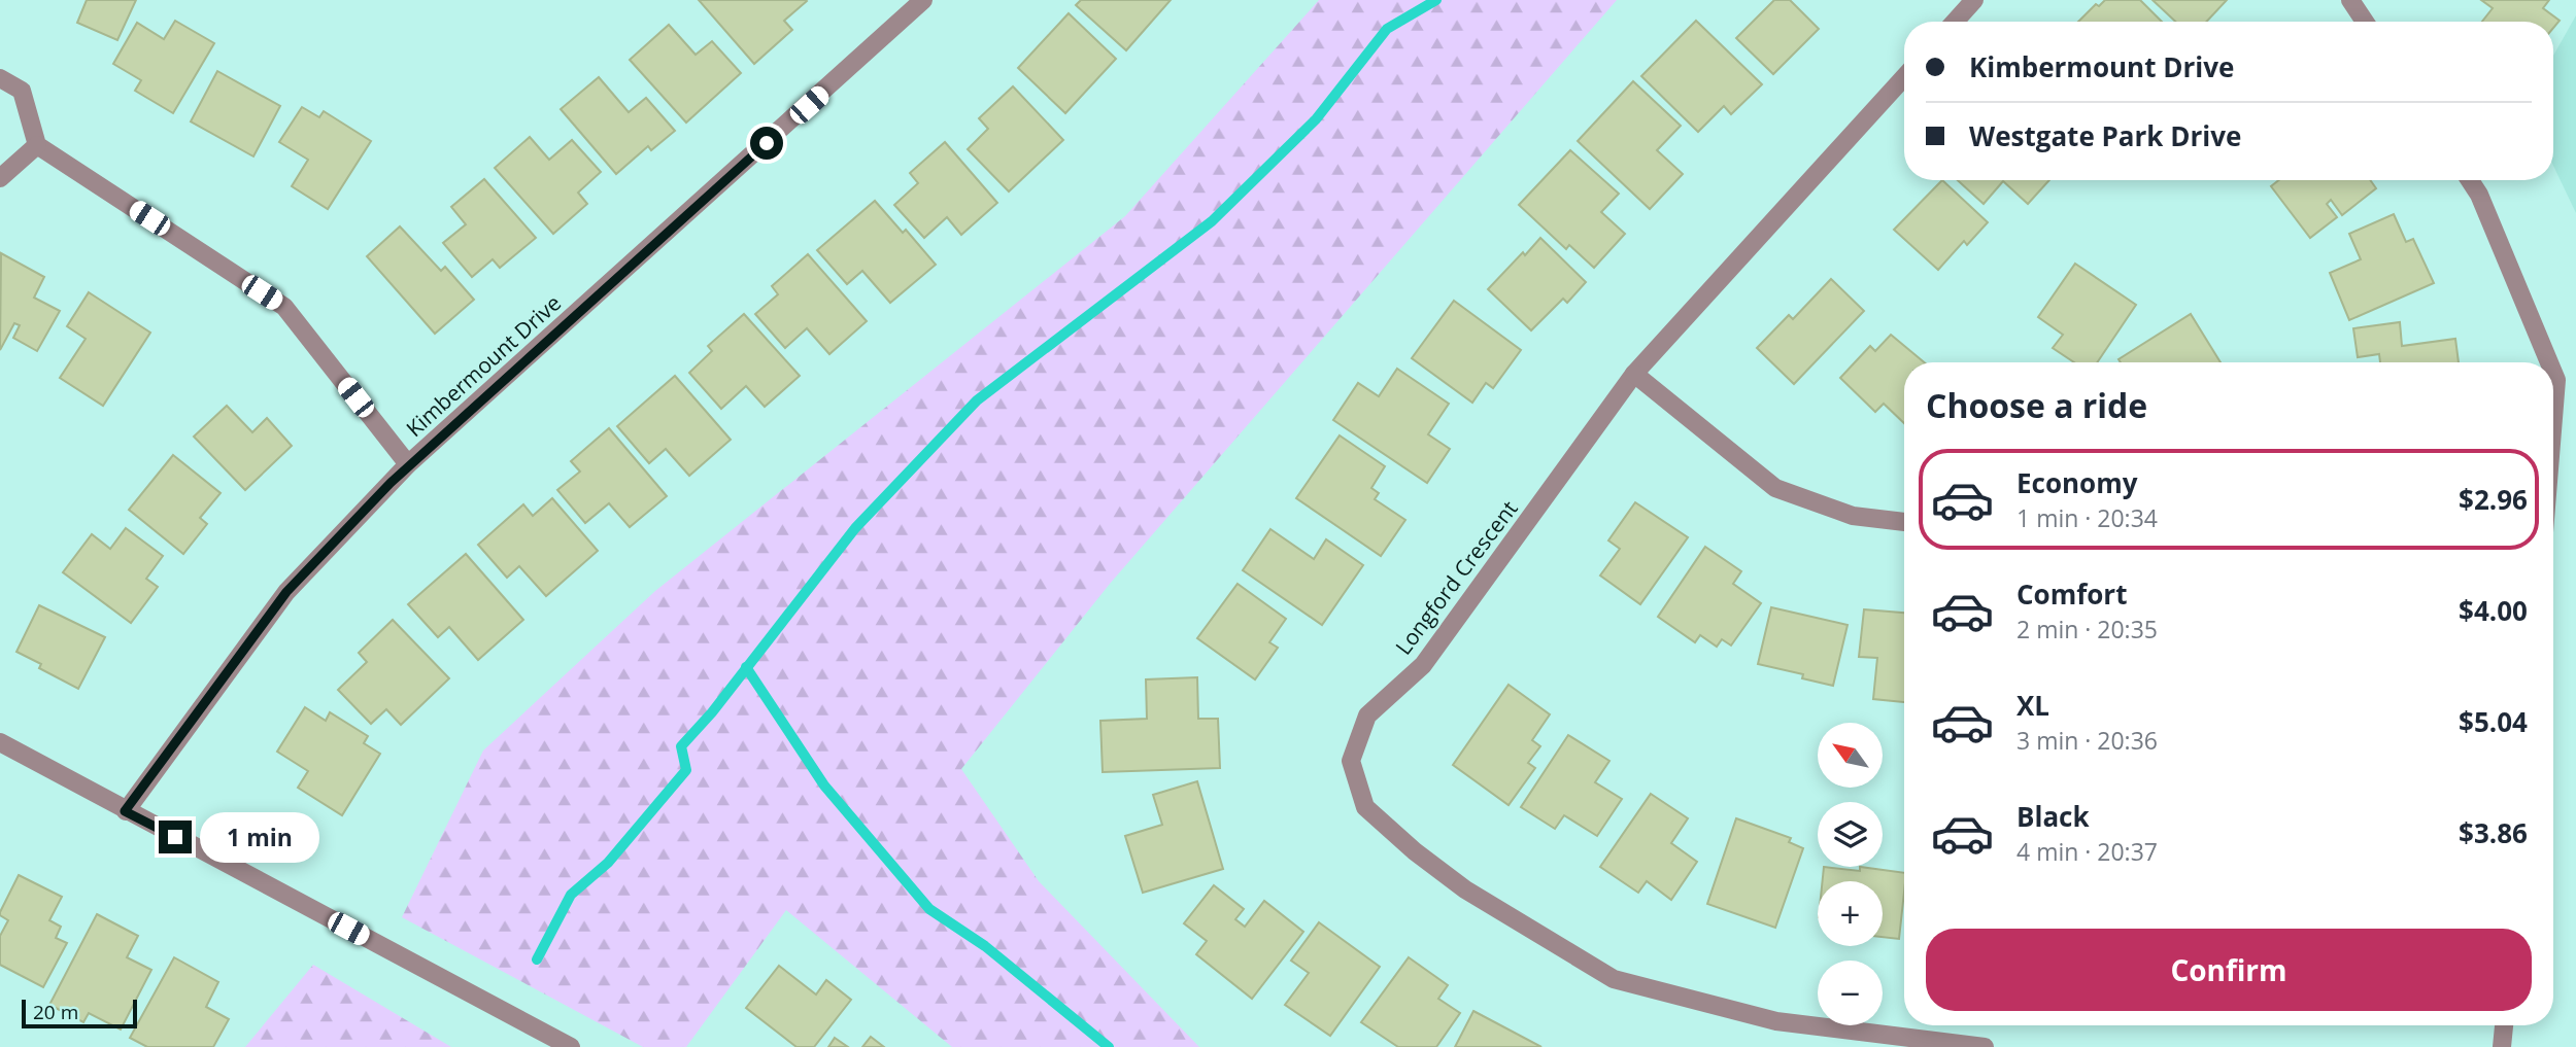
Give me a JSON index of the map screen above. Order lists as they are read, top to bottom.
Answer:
{
  "streets": {
    "street": ["Kimbermount Drive", "Longford Crescent"]
  },
  "scale_bar": "20 m",
  "north": "top left",
  "page": {
    "banner": ["Kimbermount Drive", "Westgate Park Drive"],
    "heading": "Choose a ride",
    "list": [
      {
        "name": "Economy",
        "note": "1 min · 20:34",
        "value": "$2.96"
      },
      {
        "name": "Comfort",
        "note": "2 min · 20:35",
        "value": "$4.00"
      },
      {
        "name": "XL",
        "note": "3 min · 20:36",
        "value": "$5.04"
      },
      {
        "name": "Black",
        "note": "4 min · 20:37",
        "value": "$3.86"
      }
    ],
    "map_buttons": ["+", "−"],
    "bubble": "1 min",
    "buttons": "Confirm",
    "scale": "20 m"
  }
}
